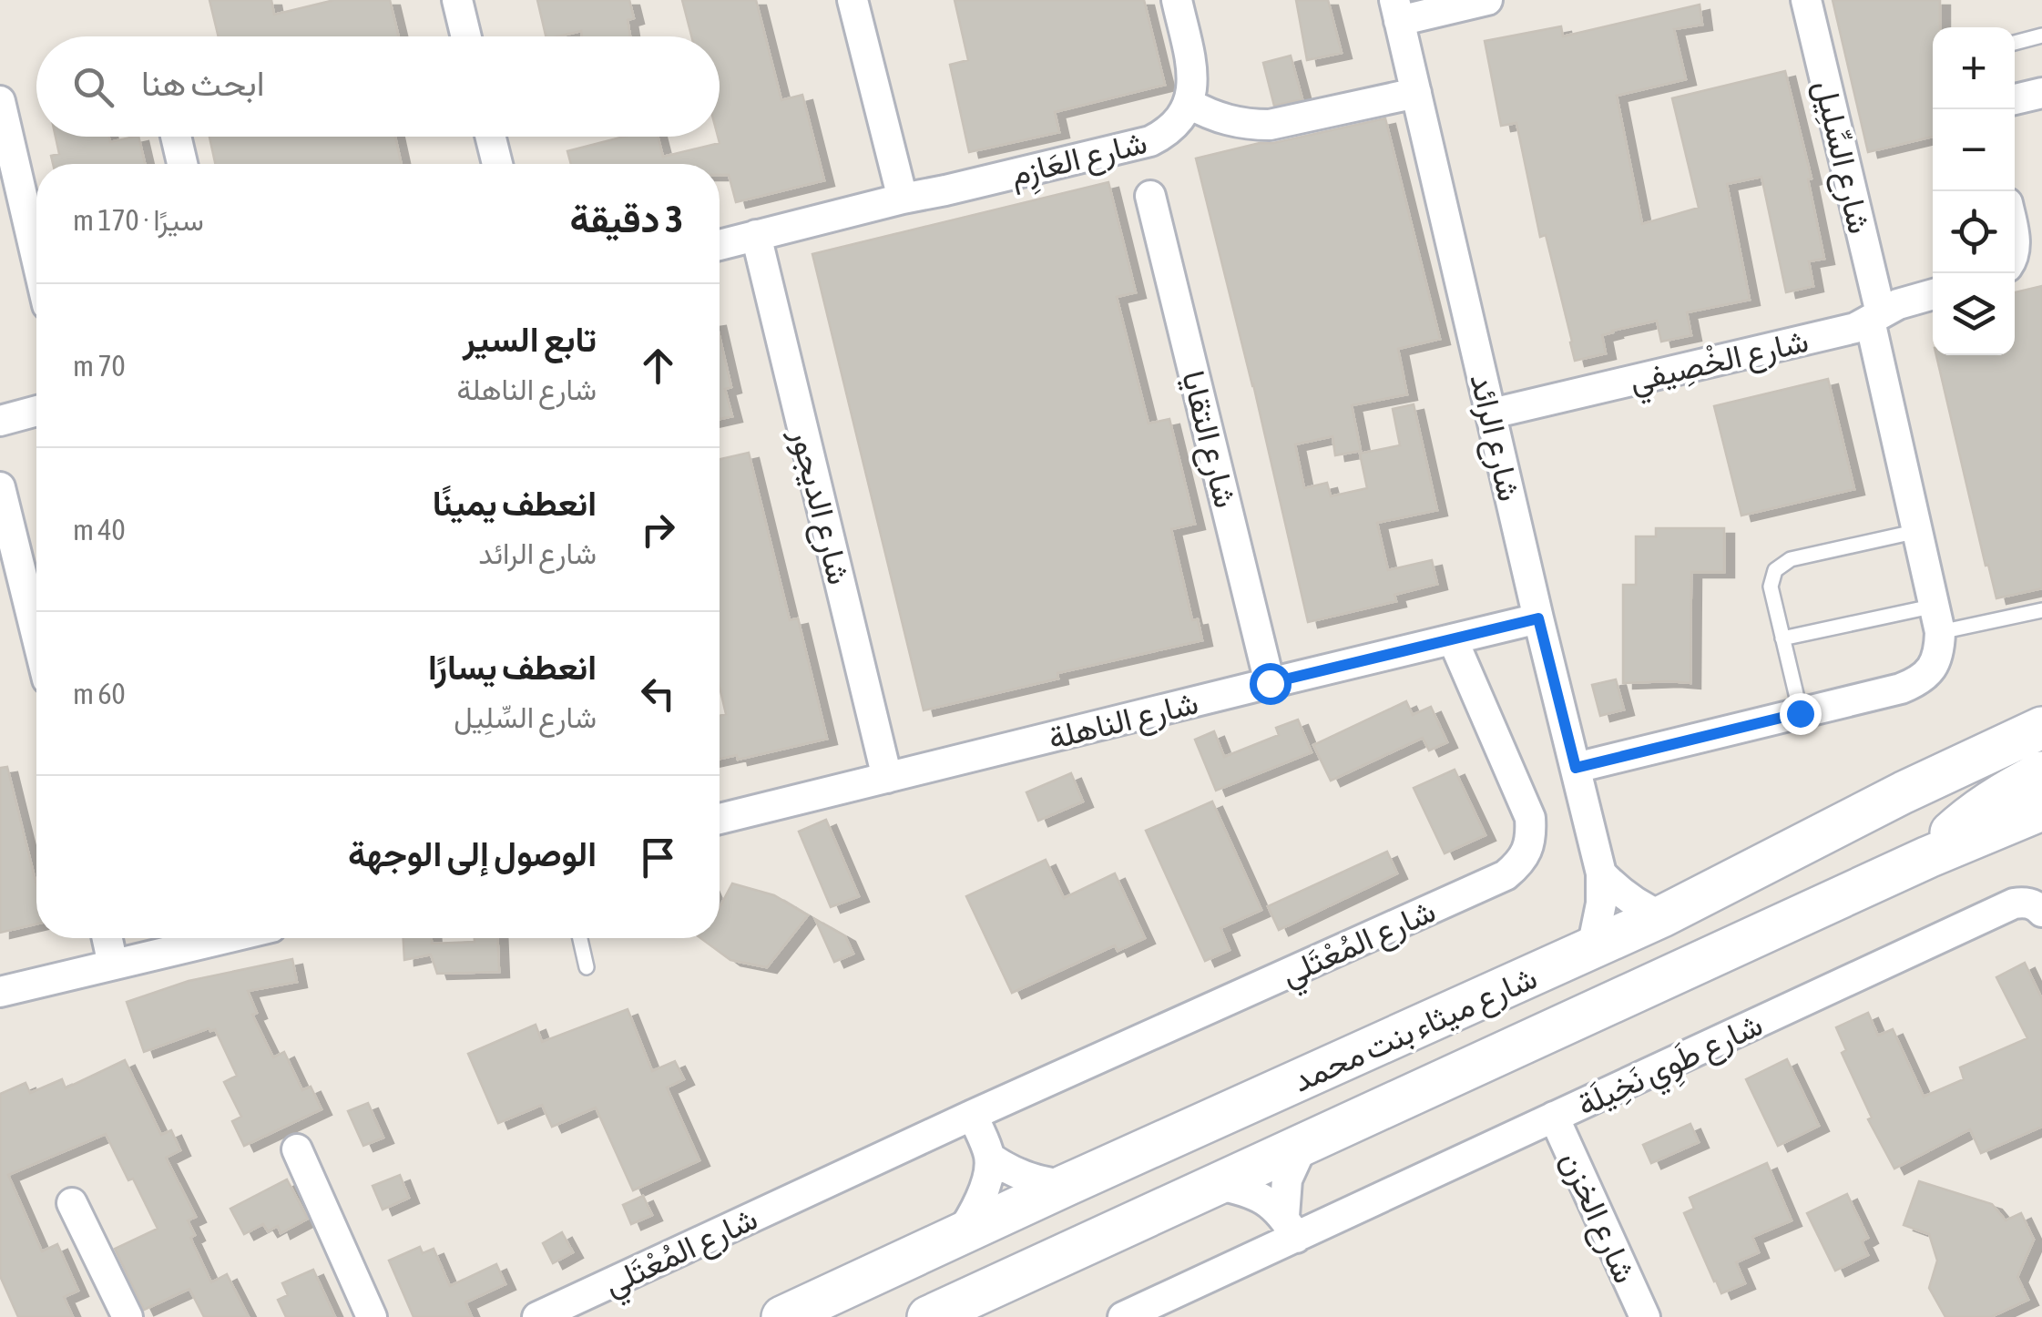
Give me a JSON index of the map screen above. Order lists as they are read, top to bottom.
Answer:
{
  "streets": {
    "main road": ["شارع ميثاء بنت محمد"],
    "street": [
      "شارع السِّلِيل",
      "شارع العَازِم",
      "شارع الخْصِيفي",
      "شارع الرائد",
      "شارع التقايا",
      "شارع الديجور",
      "شارع الناهلة",
      "شارع المُعْتَلي",
      "شارع طَوِي نَخِيلَة",
      "شارع الخزن"
    ]
  },
  "crossings": [
    ["شارع السِّلِيل", "شارع الخْصِيفي"],
    ["شارع العَازِم", "شارع الديجور"],
    ["شارع الخْصِيفي", "شارع الرائد"],
    ["شارع الرائد", "شارع الناهلة"],
    ["شارع الرائد", "شارع ميثاء بنت محمد"],
    ["شارع التقايا", "شارع الناهلة"],
    ["شارع الديجور", "شارع الناهلة"],
    ["شارع الناهلة", "شارع المُعْتَلي"],
    ["شارع طَوِي نَخِيلَة", "شارع الخزن"]
  ],
  "page": {
    "map_buttons": ["+", "−"],
    "search": "ابحث هنا",
    "heading": ["3 دقيقة", "سيرًا · 170 m"],
    "list": [
      ["تابع السير", "شارع الناهلة", "70 m"],
      ["انعطف يمينًا", "شارع الرائد", "40 m"],
      ["انعطف يسارًا", "شارع السِّلِيل", "60 m"],
      "الوصول إلى الوجهة"
    ]
  }
}
